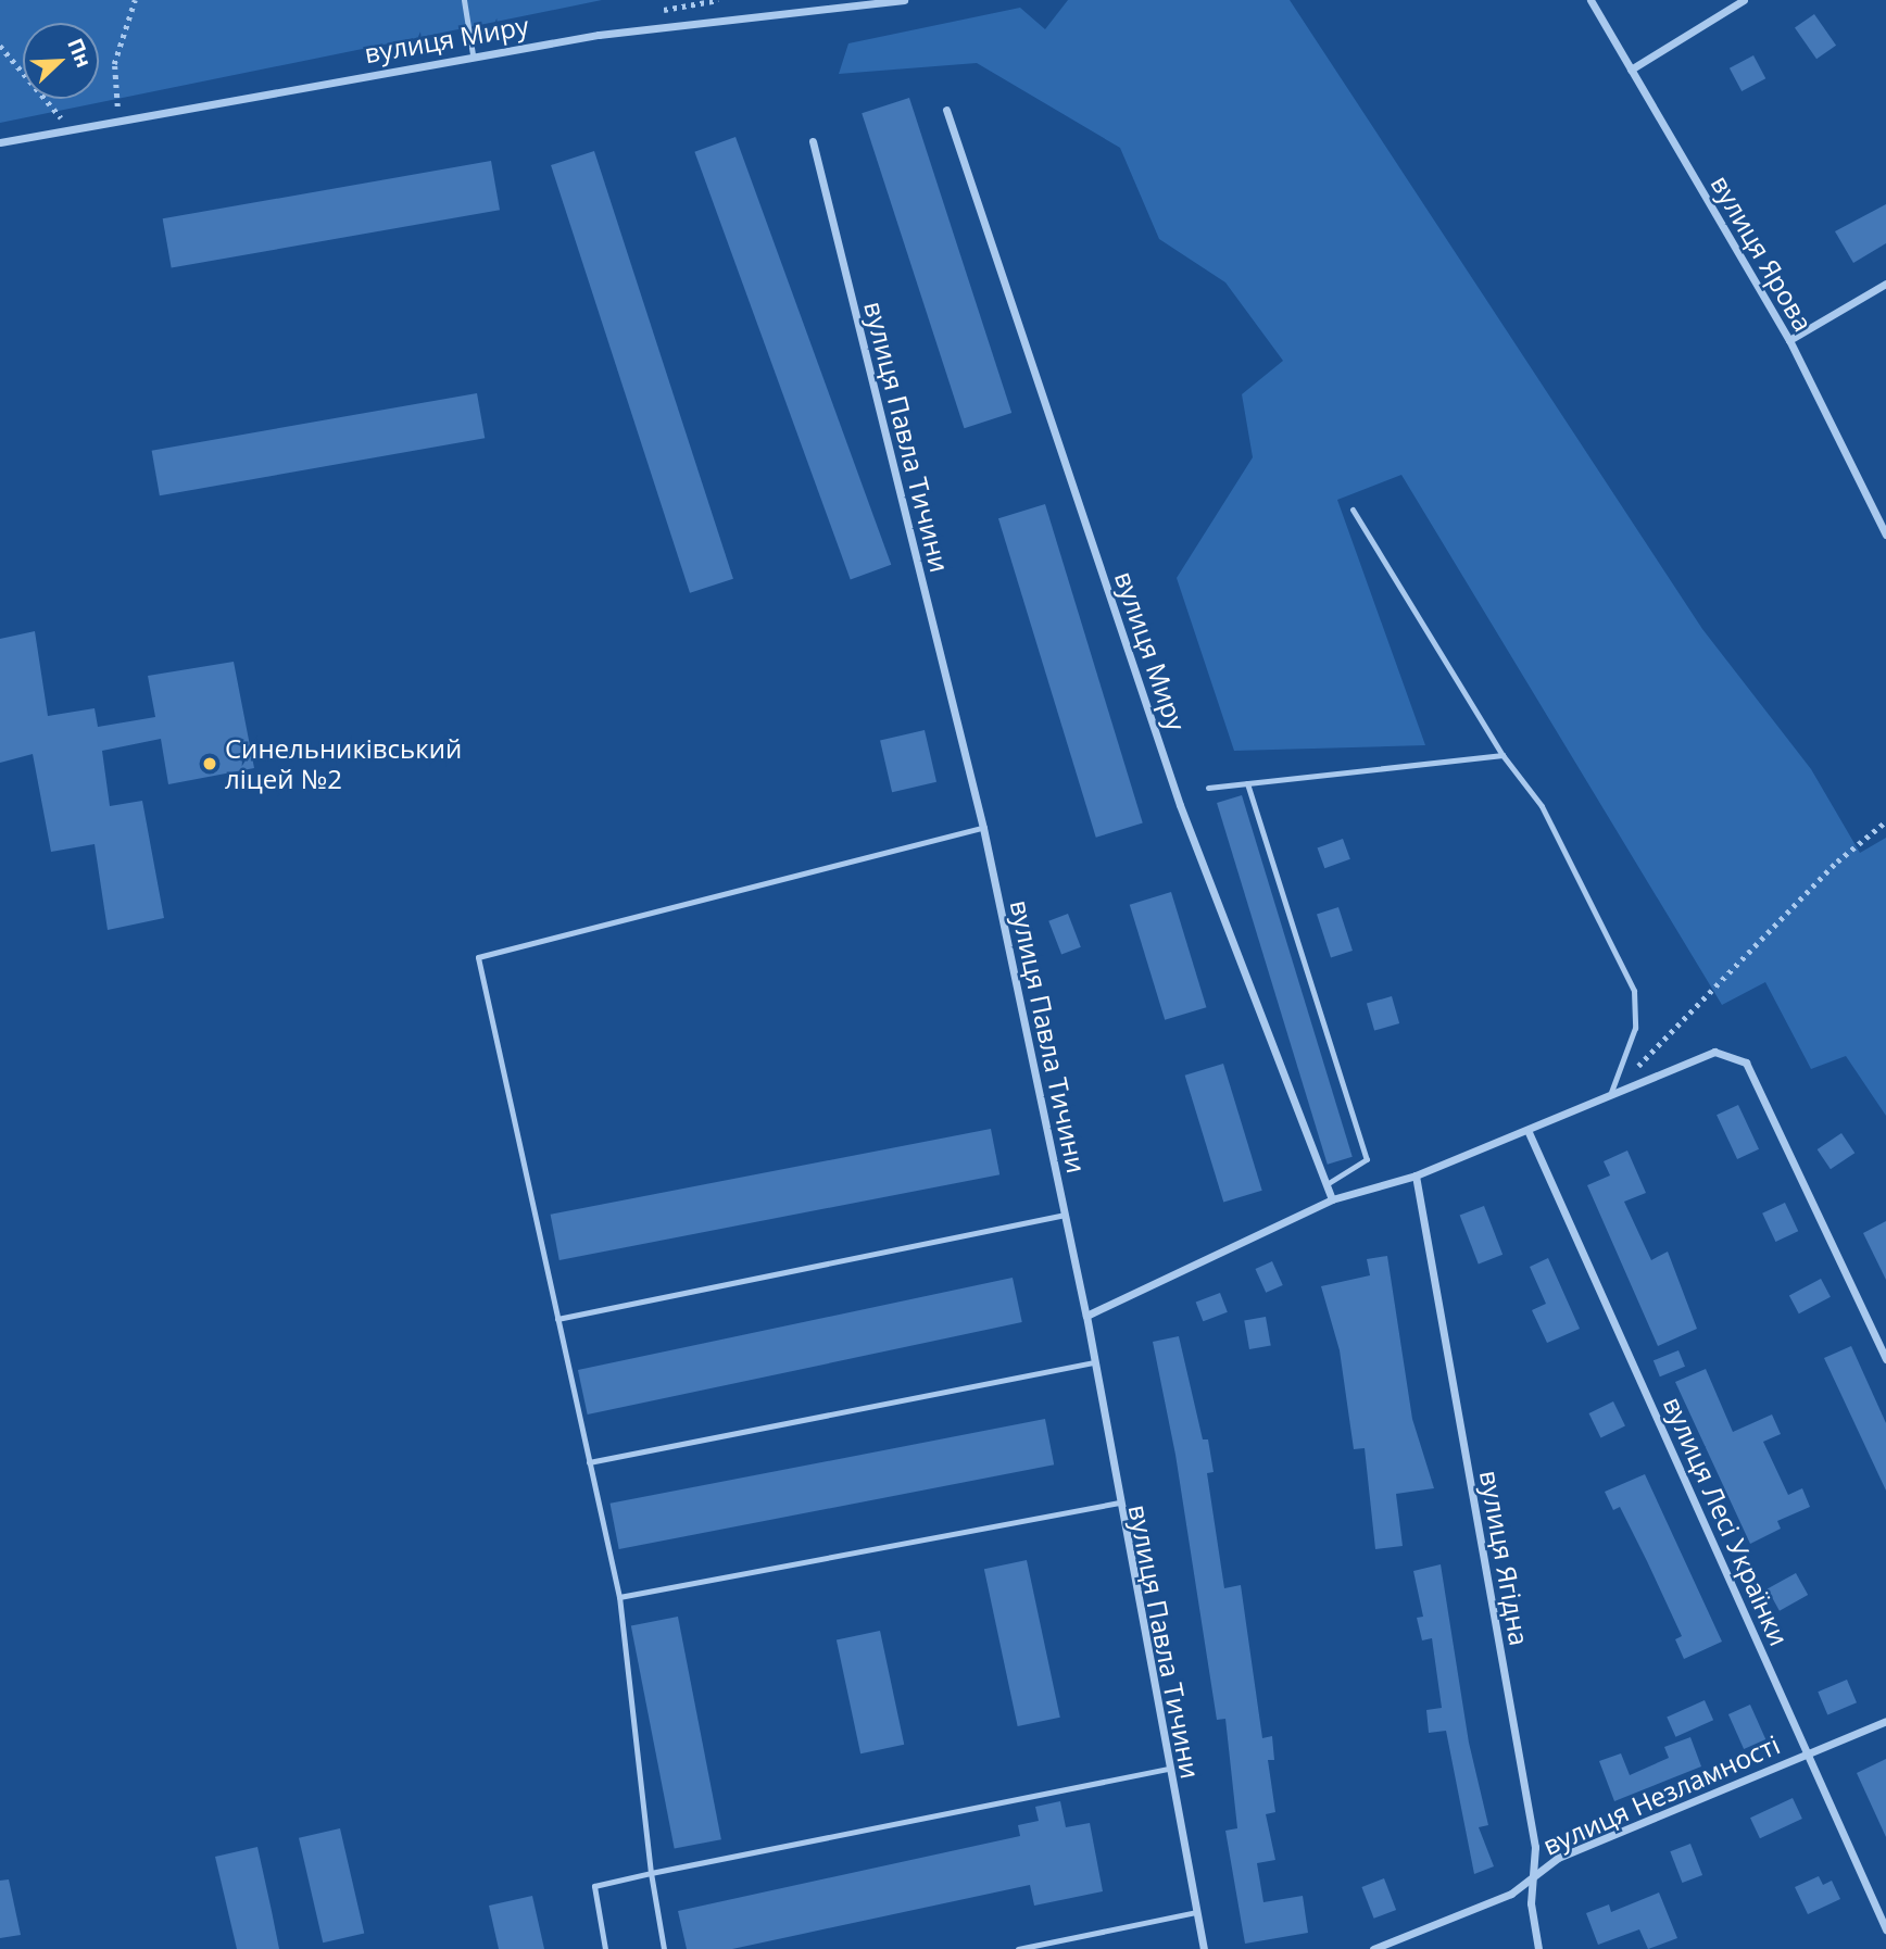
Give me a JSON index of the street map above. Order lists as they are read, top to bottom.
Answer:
{
  "streets": {
    "street": [
      "вулиця Миру",
      "вулиця Ярова",
      "вулиця Павла Тичини",
      "вулиця Лесі Українки",
      "вулиця Ягідна",
      "вулиця Незламності"
    ]
  },
  "crossings": [
    ["вулиця Лесі Українки", "вулиця Незламності"],
    ["вулиця Ягідна", "вулиця Незламності"]
  ],
  "places": ["Синельниківський ліцей №2"],
  "north": "top right"
}
